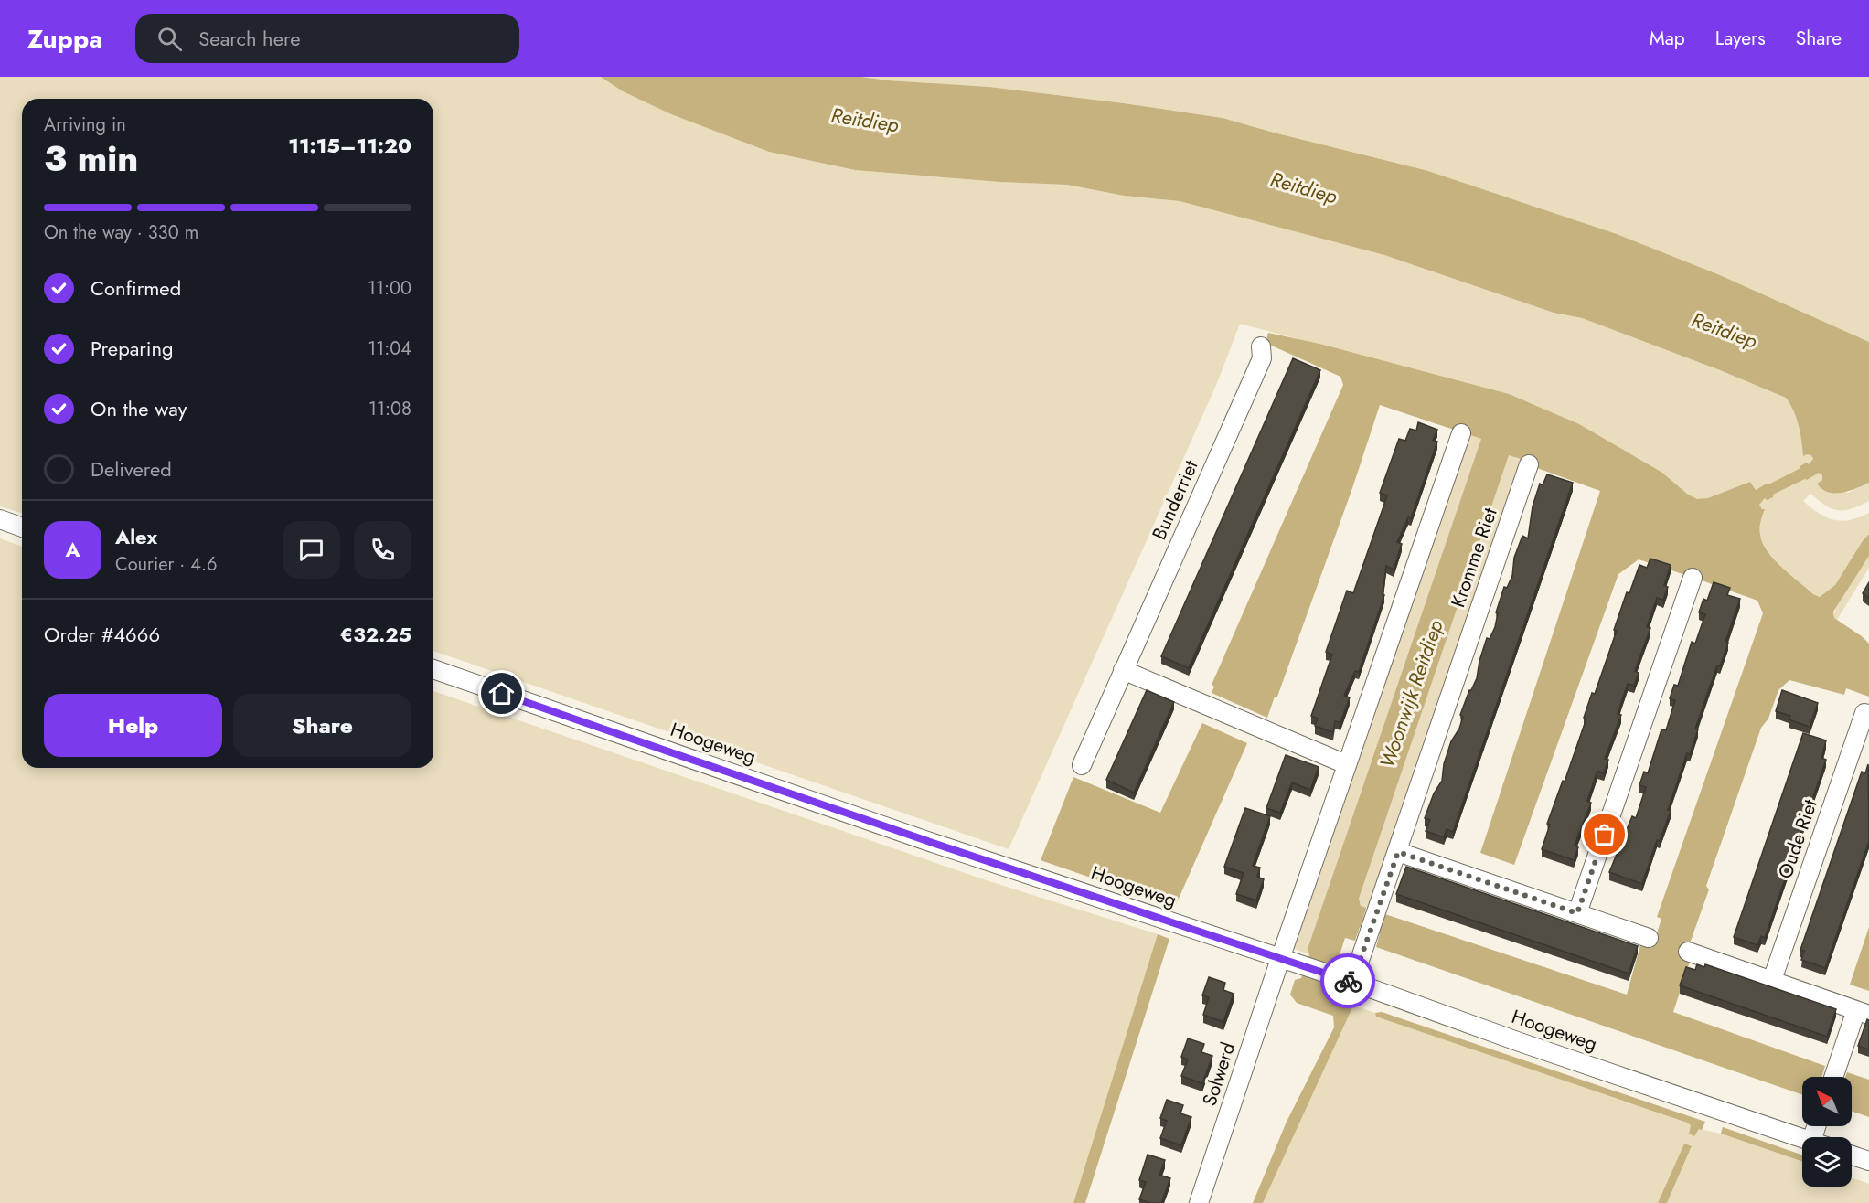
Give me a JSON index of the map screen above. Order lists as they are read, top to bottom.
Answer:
{
  "streets": {
    "street": [
      "Bunderriet",
      "Kromme Riet",
      "Hoogeweg",
      "Oude Riet",
      "Solwerd"
    ]
  },
  "crossings": [
    ["Kromme Riet", "Hoogeweg"],
    ["Hoogeweg", "Solwerd"]
  ],
  "water": ["Reitdiep", "Woonwijk Reitdiep"],
  "north": "top left",
  "page": {
    "header": "Zuppa",
    "search": "Search here",
    "nav": ["Map", "Layers", "Share"],
    "heading": ["3 min", "Arriving in", "11:15–11:20"],
    "panel": [
      "Alex",
      "Courier · 4.6",
      "Order #4666",
      "€32.25"
    ],
    "bar": "On the way · 330 m",
    "list": [
      ["Confirmed", "11:00"],
      ["Preparing", "11:04"],
      ["On the way", "11:08"],
      "Delivered"
    ],
    "round": "A",
    "buttons": ["Help", "Share"]
  }
}
